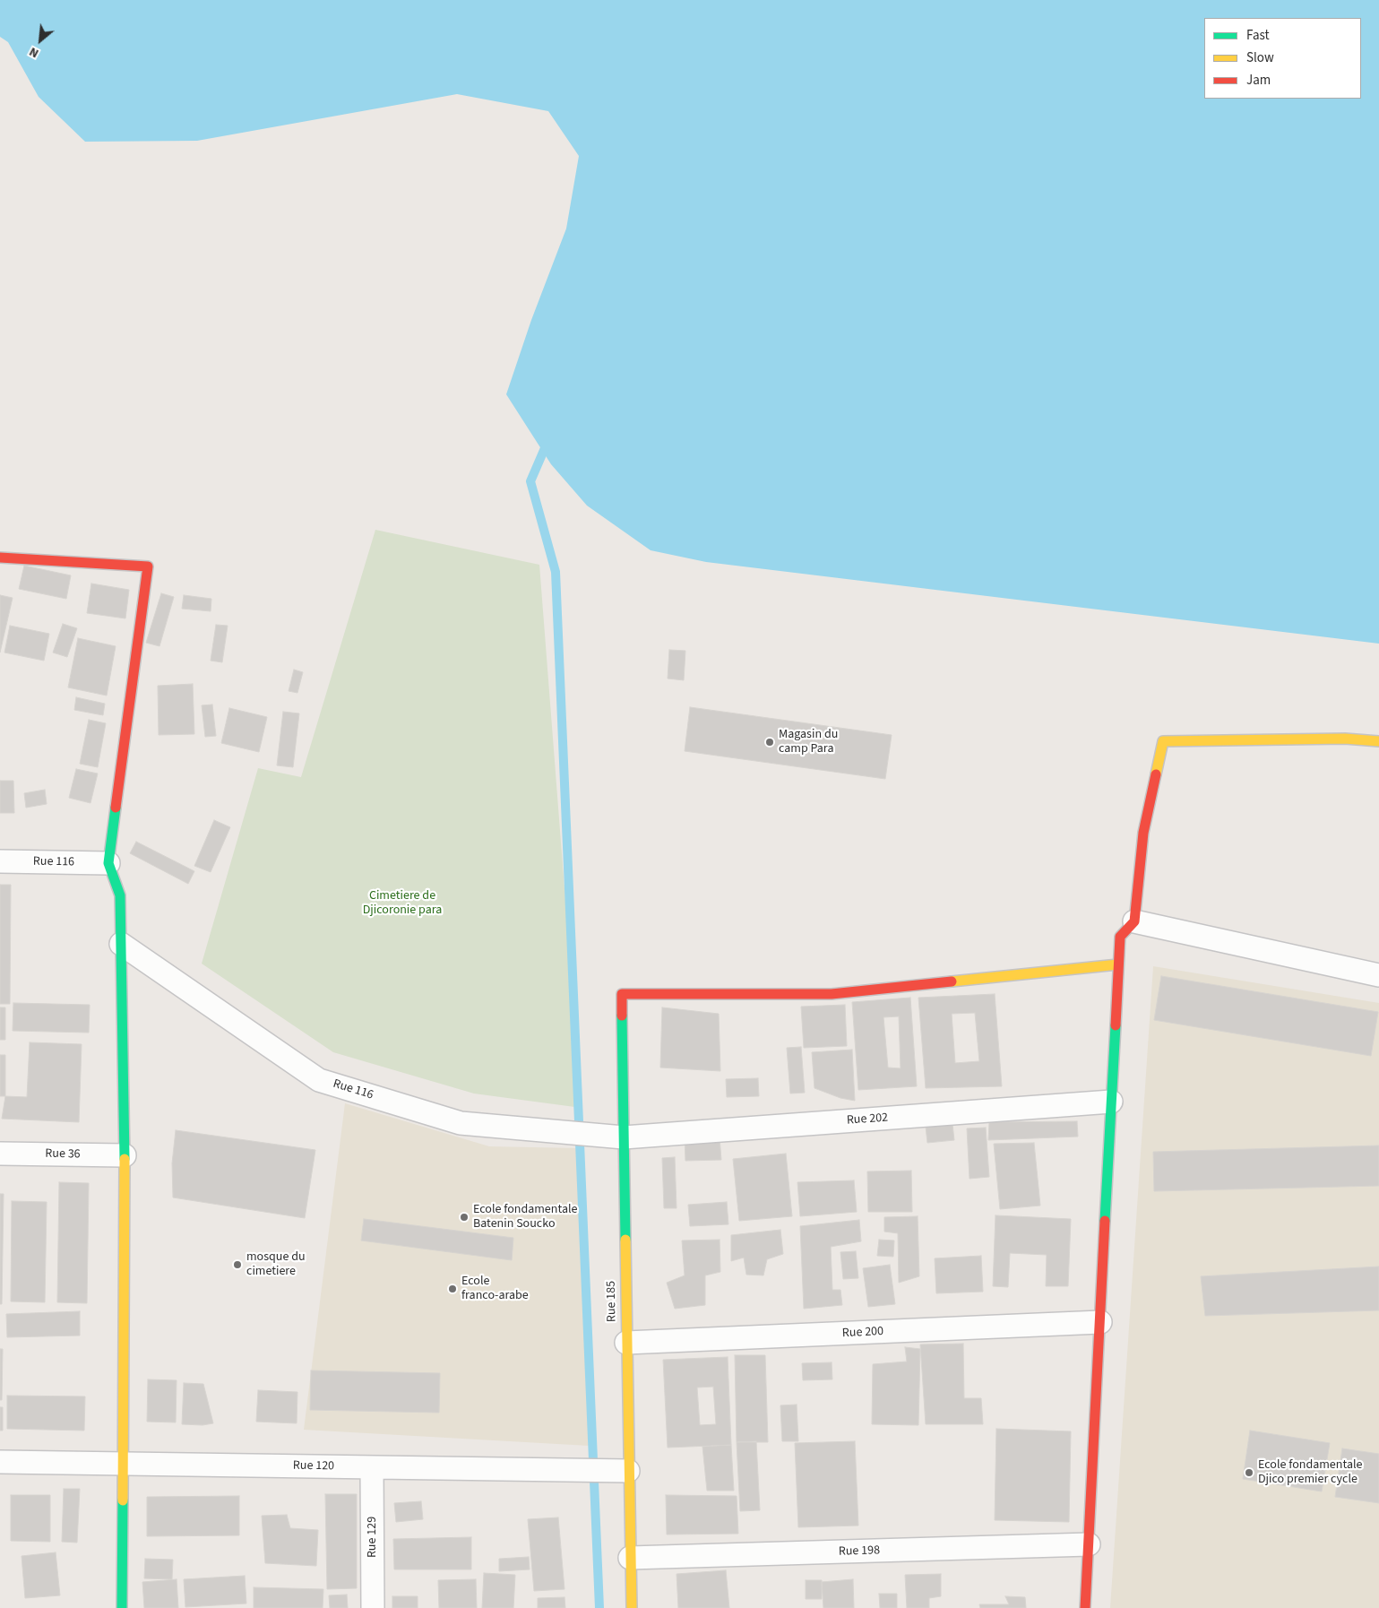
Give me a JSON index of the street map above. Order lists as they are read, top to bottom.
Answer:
{
  "streets": {
    "street": [
      "Rue 116",
      "Rue 202",
      "Rue 36",
      "Rue 185",
      "Rue 200",
      "Rue 120",
      "Rue 129",
      "Rue 198"
    ]
  },
  "crossings": [
    ["Rue 116", "Rue 202"],
    ["Rue 116", "Rue 185"],
    ["Rue 202", "Rue 185"],
    ["Rue 185", "Rue 200"],
    ["Rue 185", "Rue 120"],
    ["Rue 185", "Rue 198"],
    ["Rue 120", "Rue 129"]
  ],
  "parks": ["Cimetiere de Djicoronie para"],
  "places": [
    "Magasin du camp Para",
    "Ecole fondamentale Batenin Soucko",
    "mosque du cimetiere",
    "Ecole franco-arabe",
    "Ecole fondamentale Djico premier cycle"
  ],
  "legend": ["Fast", "Slow", "Jam"],
  "north": "bottom left"
}
